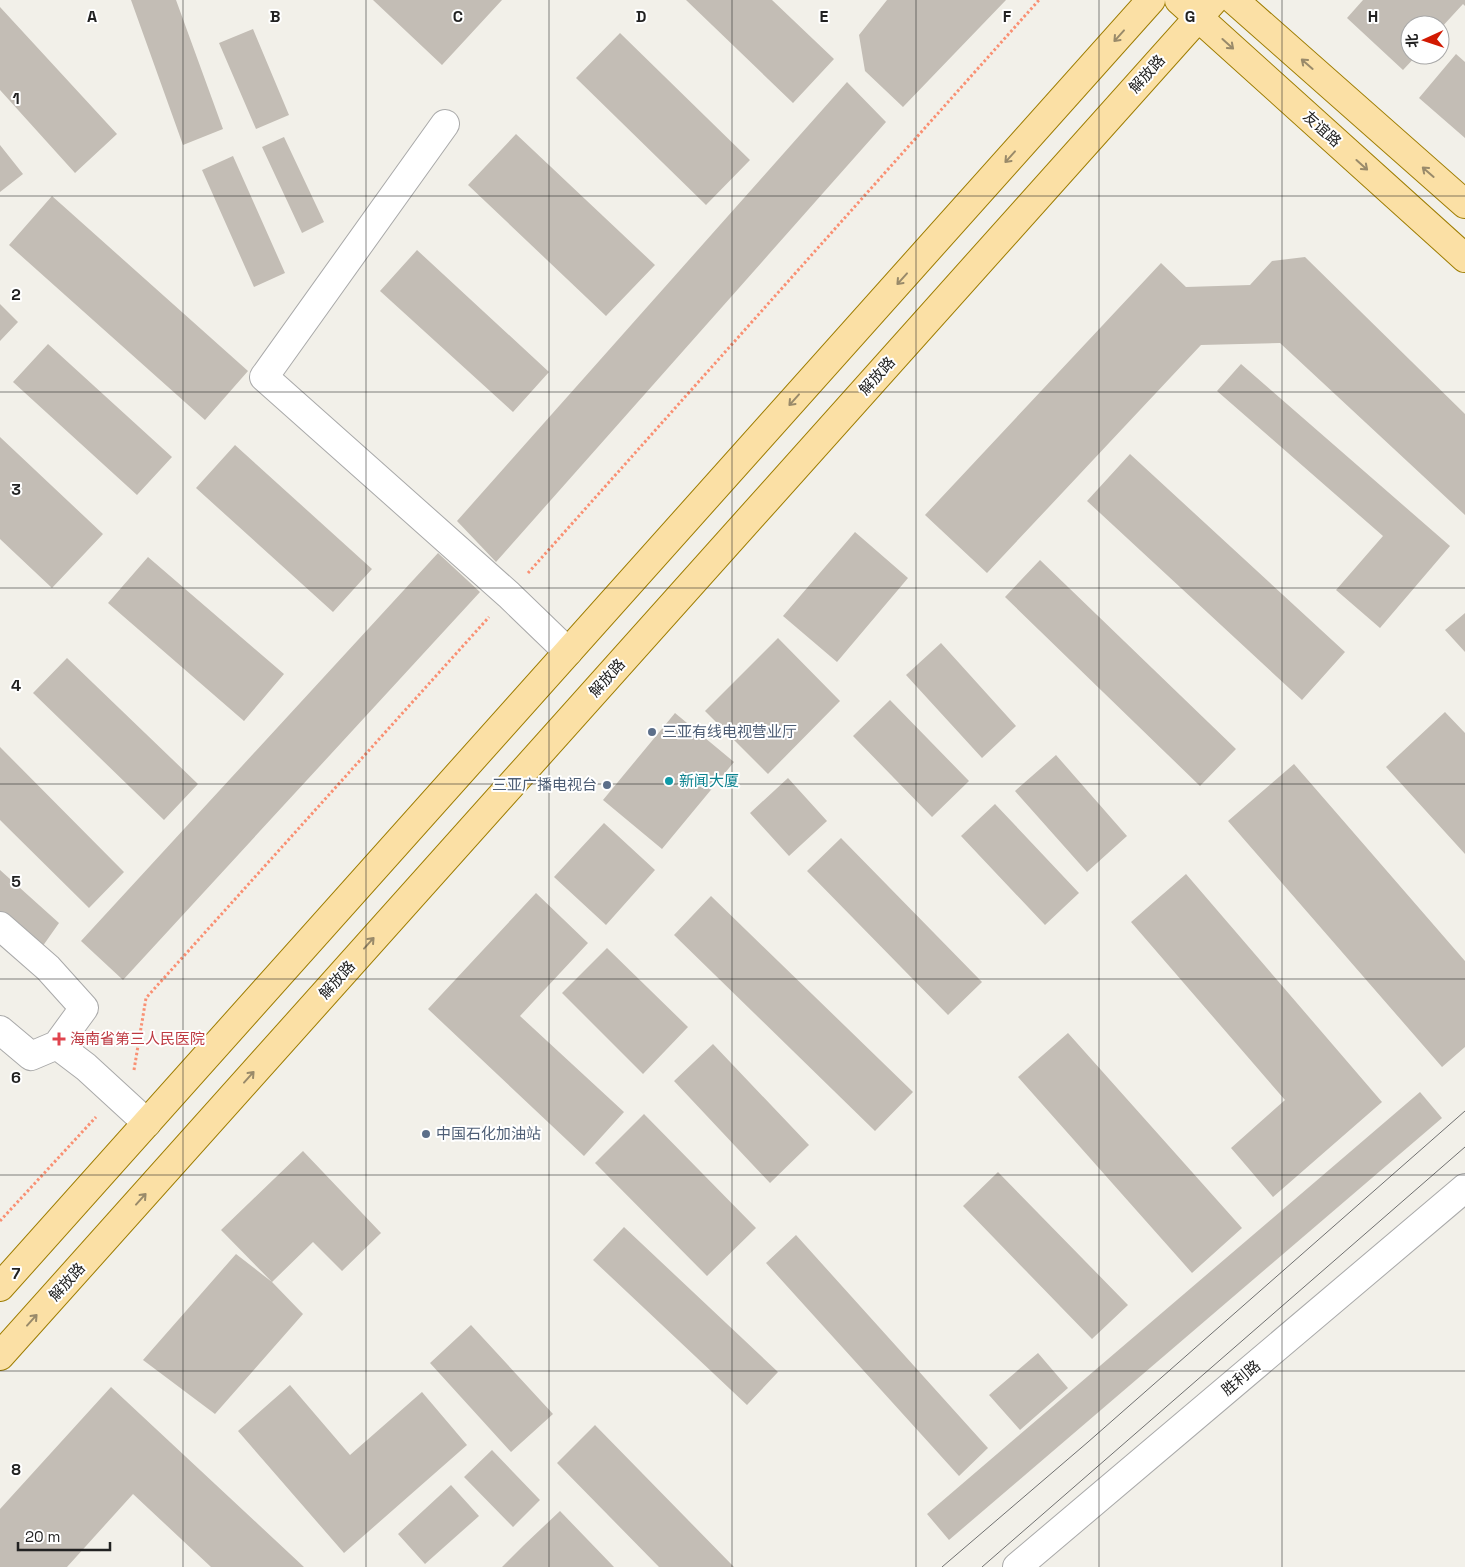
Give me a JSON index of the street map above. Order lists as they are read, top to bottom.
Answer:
{
  "streets": {
    "main road": ["解放路", "友谊路"],
    "street": ["胜利路"]
  },
  "crossings": [
    ["解放路", "友谊路"]
  ],
  "places": {
    "other": [
      "三亚有线电视营业厅",
      "新闻大厦",
      "三亚广播电视台",
      "中国石化加油站"
    ],
    "health": ["海南省第三人民医院"]
  },
  "scale_bar": "20 m",
  "north": "left",
  "grid": {
    "columns": [
      "A",
      "B",
      "C",
      "D",
      "E",
      "F",
      "G",
      "H"
    ],
    "rows": [
      "1",
      "2",
      "3",
      "4",
      "5",
      "6",
      "7",
      "8"
    ]
  }
}
